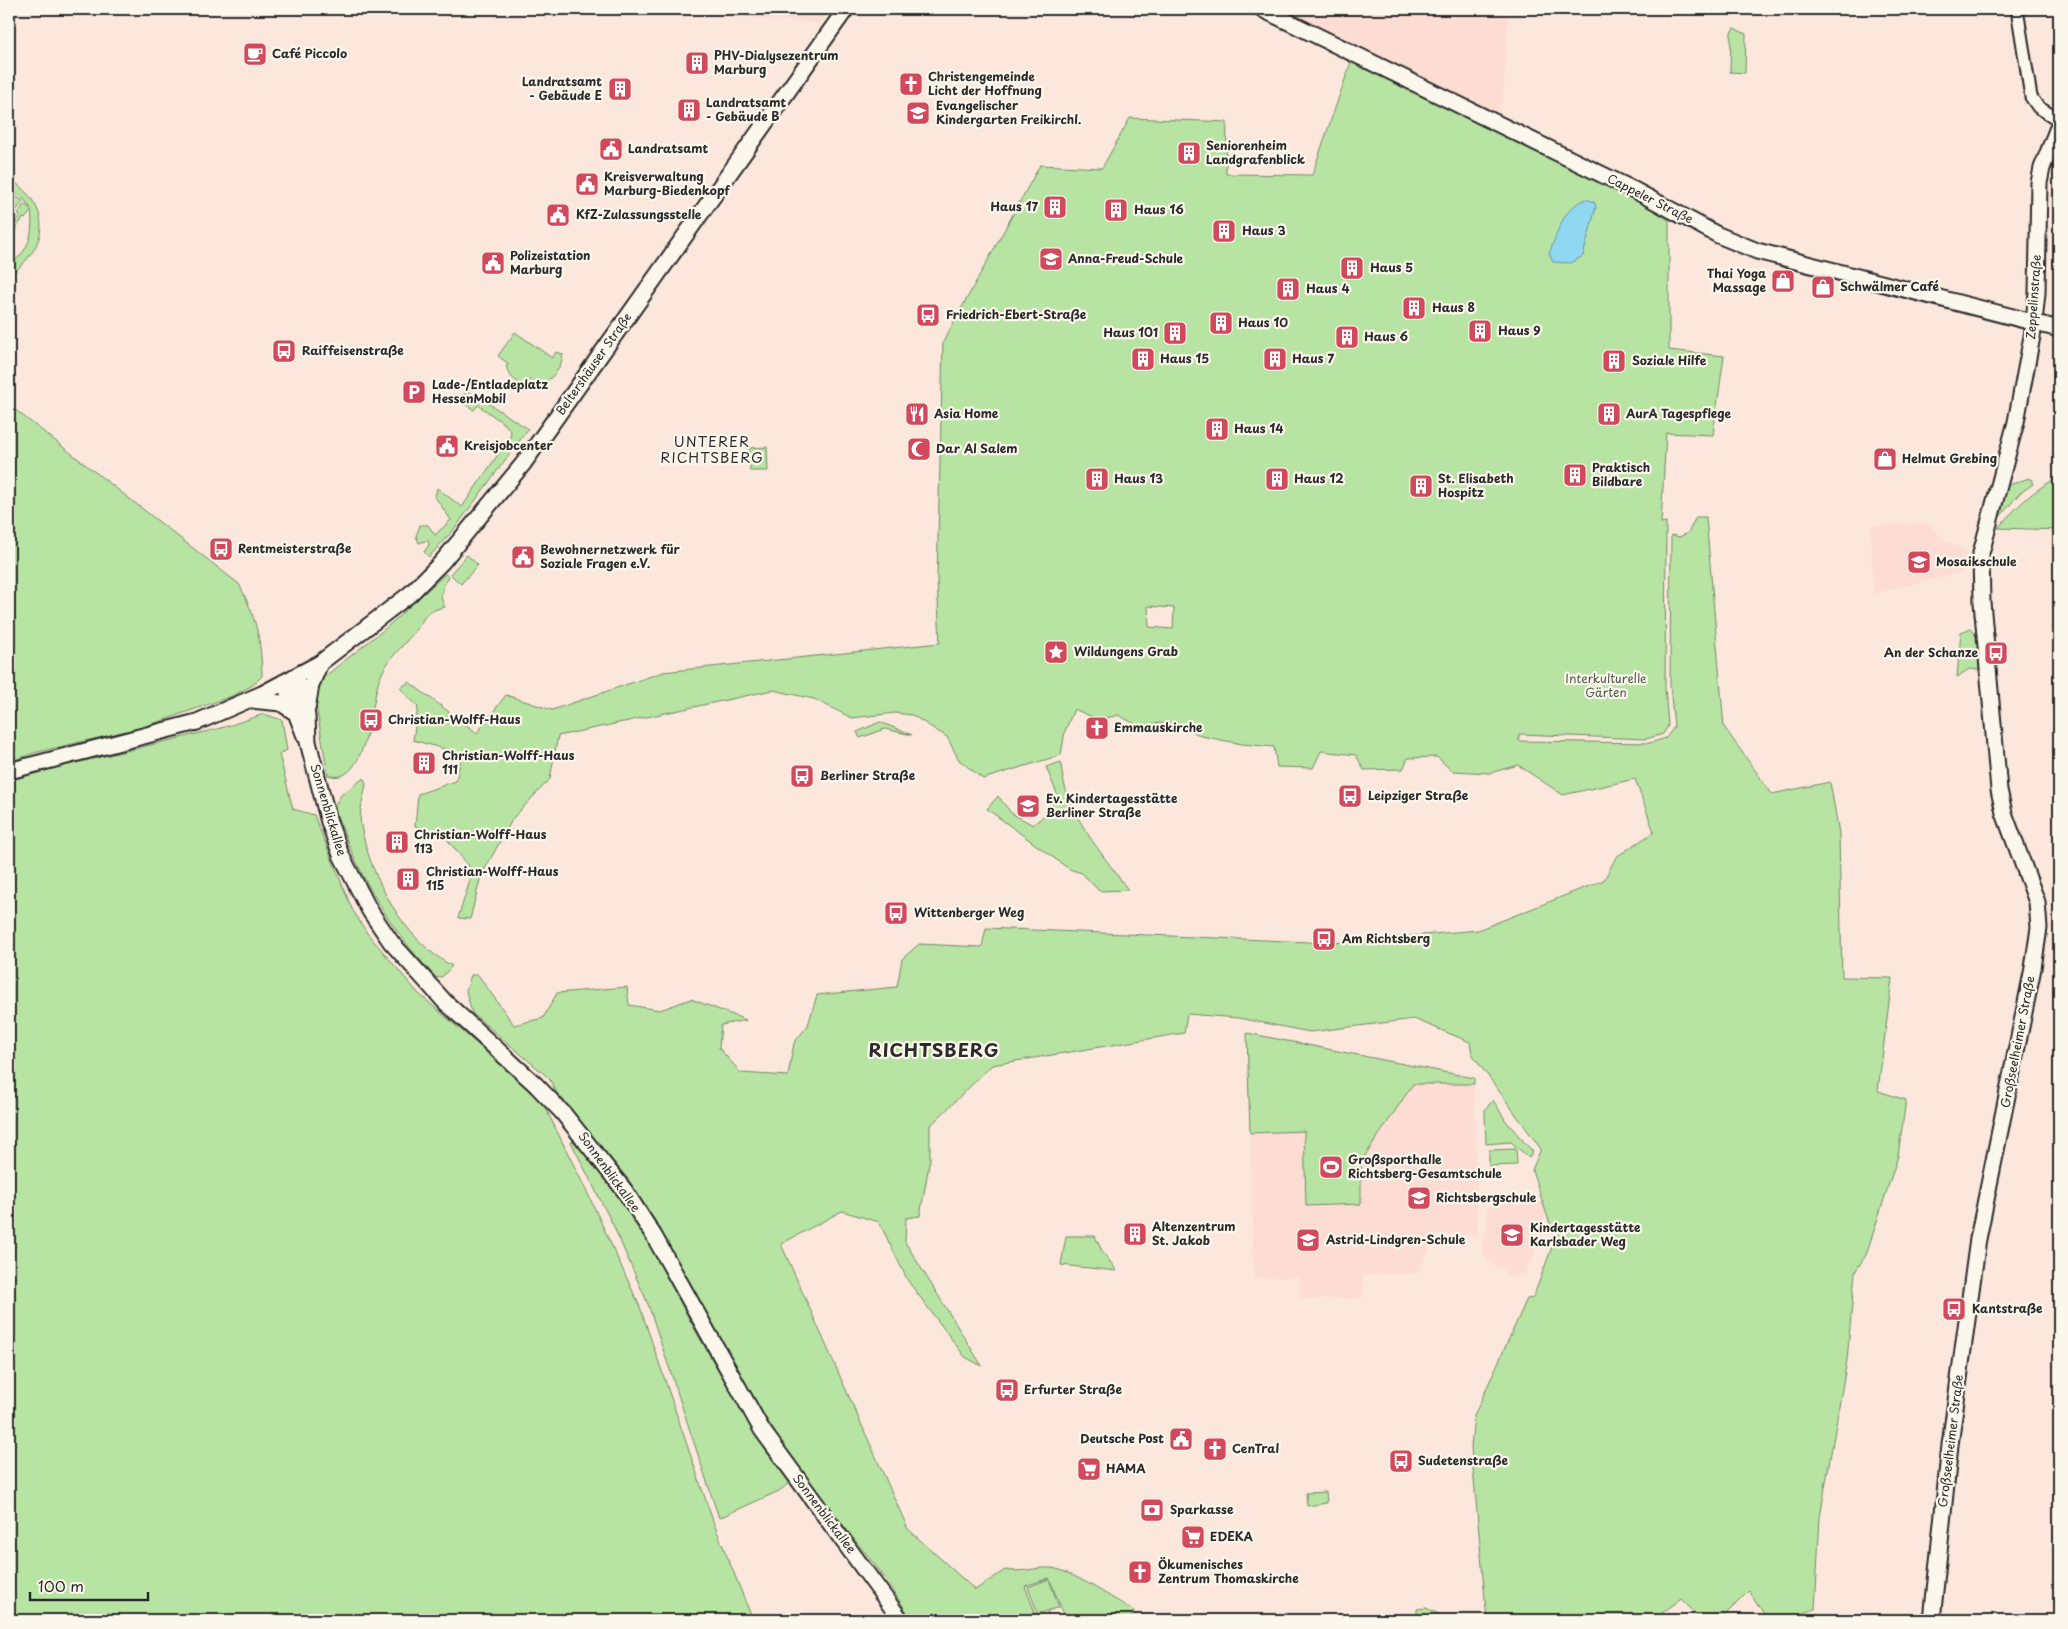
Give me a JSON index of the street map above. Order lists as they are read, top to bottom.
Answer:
{
  "streets": {
    "main road": [
      "Cappeler Straße",
      "Zeppelinstraße",
      "Beltershäuser Straße",
      "Sonnenblickallee",
      "Großseelheimer Straße"
    ]
  },
  "crossings": [
    ["Cappeler Straße", "Zeppelinstraße"],
    ["Zeppelinstraße", "Großseelheimer Straße"],
    ["Beltershäuser Straße", "Sonnenblickallee"]
  ],
  "districts": ["UNTERER RICHTSBERG", "RICHTSBERG"],
  "parks": ["Interkulturelle Gärten"],
  "places": {
    "cafe": ["Café Piccolo"],
    "building": [
      "PHV-Dialysezentrum Marburg",
      "Landratsamt - Gebäude E",
      "Landratsamt - Gebäude B",
      "Seniorenheim Landgrafenblick",
      "Haus 17",
      "Haus 16",
      "Haus 3",
      "Haus 5",
      "Haus 4",
      "Haus 8",
      "Haus 10",
      "Haus 9",
      "Haus 101",
      "Haus 6",
      "Haus 15",
      "Haus 7",
      "Soziale Hilfe",
      "AurA Tagespflege",
      "Haus 14",
      "Praktisch Bildbare",
      "Haus 13",
      "Haus 12",
      "St. Elisabeth Hospitz",
      "Christian-Wolff-Haus 111",
      "Christian-Wolff-Haus 113",
      "Christian-Wolff-Haus 115",
      "Altenzentrum St. Jakob"
    ],
    "church": [
      "Christengemeinde Licht der Hoffnung",
      "Emmauskirche",
      "CenTral",
      "Ökumenisches Zentrum Thomaskirche"
    ],
    "school or university": [
      "Evangelischer Kindergarten Freikirchl.",
      "Anna-Freud-Schule",
      "Mosaikschule",
      "Ev. Kindertagesstätte Berliner Straße",
      "Richtsbergschule",
      "Kindertagesstätte Karlsbader Weg",
      "Astrid-Lindgren-Schule"
    ],
    "public building": [
      "Landratsamt",
      "Kreisverwaltung Marburg-Biedenkopf",
      "KfZ-Zulassungsstelle",
      "Polizeistation Marburg",
      "Kreisjobcenter",
      "Bewohnernetzwerk für Soziale Fragen e.V.",
      "Deutsche Post"
    ],
    "shop": ["Thai Yoga Massage", "Schwälmer Café", "Helmut Grebing"],
    "bus stop": [
      "Friedrich-Ebert-Straße",
      "Raiffeisenstraße",
      "Rentmeisterstraße",
      "An der Schanze",
      "Christian-Wolff-Haus",
      "Berliner Straße",
      "Leipziger Straße",
      "Wittenberger Weg",
      "Am Richtsberg",
      "Kantstraße",
      "Erfurter Straße",
      "Sudetenstraße"
    ],
    "parking": ["Lade-/Entladeplatz HessenMobil"],
    "restaurant": ["Asia Home"],
    "mosque": ["Dar Al Salem"],
    "place": ["Wildungens Grab"],
    "sports": ["Großsporthalle Richtsberg-Gesamtschule"],
    "supermarket": ["HAMA", "EDEKA"],
    "bank": ["Sparkasse"]
  },
  "scale_bar": "100 m"
}
